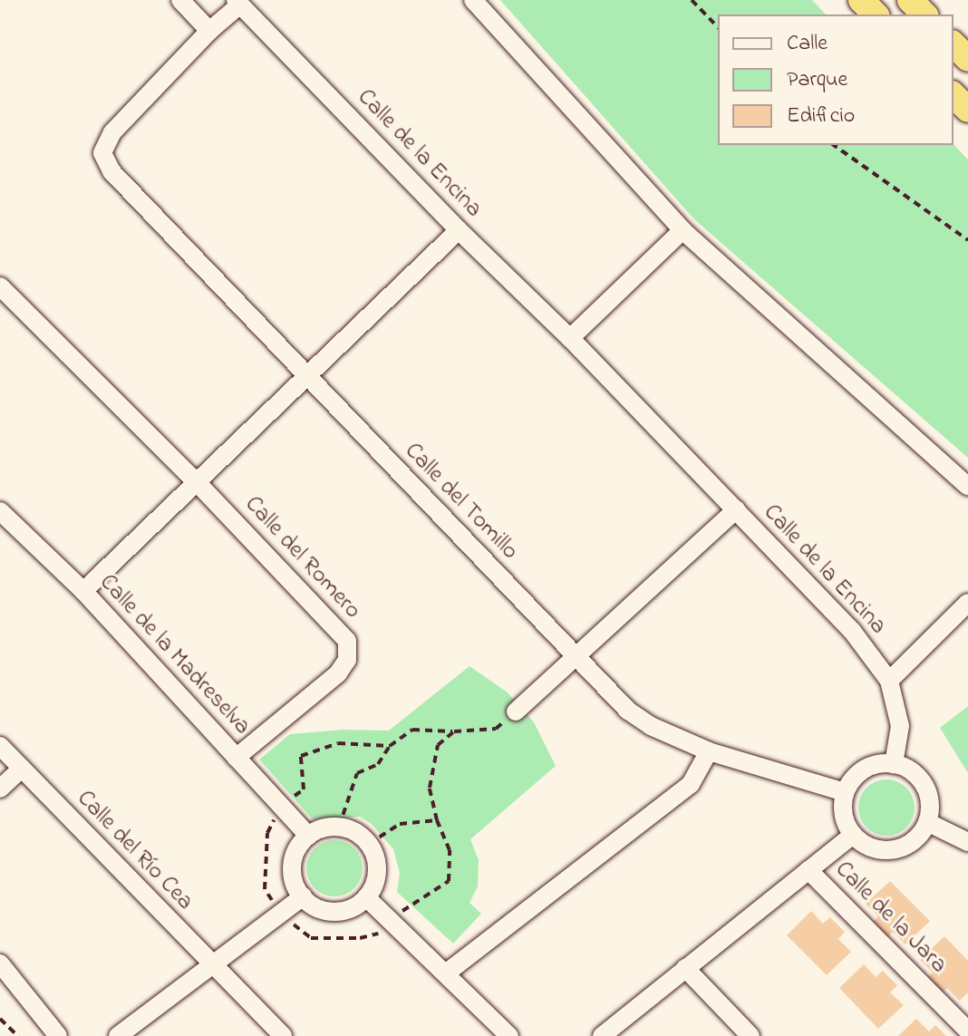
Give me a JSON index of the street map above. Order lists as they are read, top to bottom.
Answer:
{
  "streets": {
    "street": [
      "Calle de la Encina",
      "Calle del Tomillo",
      "Calle del Romero",
      "Calle de la Madreselva",
      "Calle del Río Cea",
      "Calle de la Jara"
    ]
  },
  "crossings": [
    ["Calle de la Encina", "Calle del Tomillo"],
    ["Calle de la Encina", "Calle de la Jara"],
    ["Calle del Tomillo", "Calle de la Jara"],
    ["Calle del Romero", "Calle de la Madreselva"]
  ],
  "legend": ["Calle", "Parque", "Edificio"]
}
